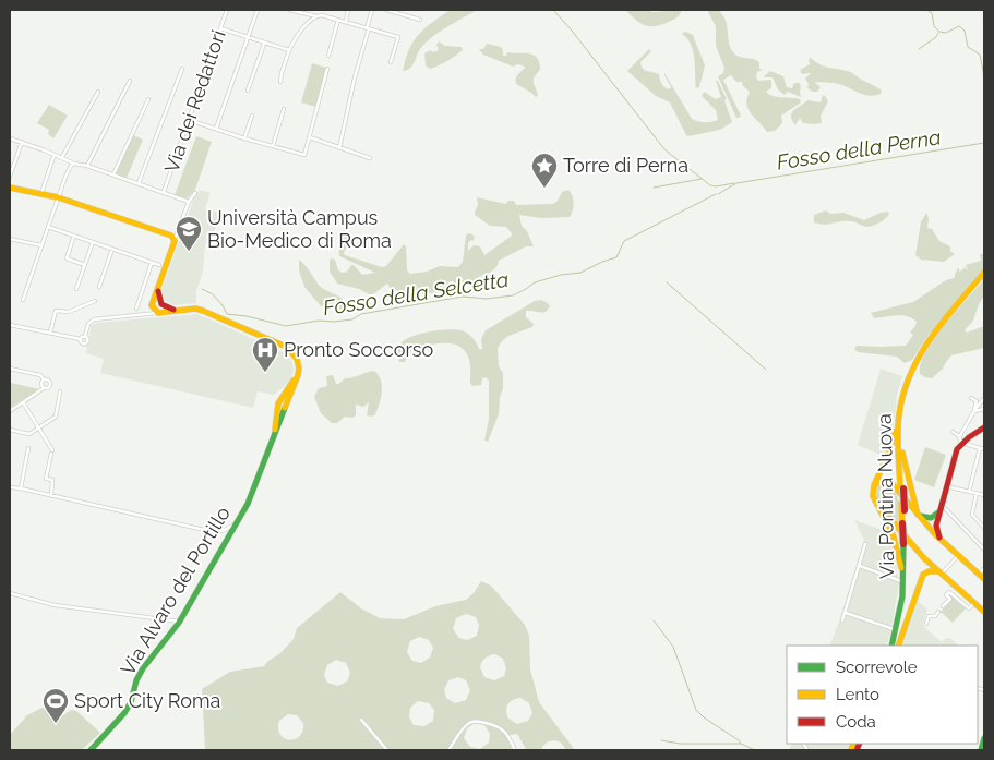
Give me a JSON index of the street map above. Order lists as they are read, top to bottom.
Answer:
{
  "streets": {
    "main road": ["Via Pontina Nuova", "Via Alvaro del Portillo"],
    "street": ["Via dei Redattori"]
  },
  "water": ["Fosso della Perna", "Fosso della Selcetta"],
  "places": {
    "place": ["Torre di Perna"],
    "school or university": ["Università Campus Bio-Medico di Roma"],
    "hospital": ["Pronto Soccorso"],
    "sports": ["Sport City Roma"]
  },
  "legend": ["Scorrevole", "Lento", "Coda"]
}
